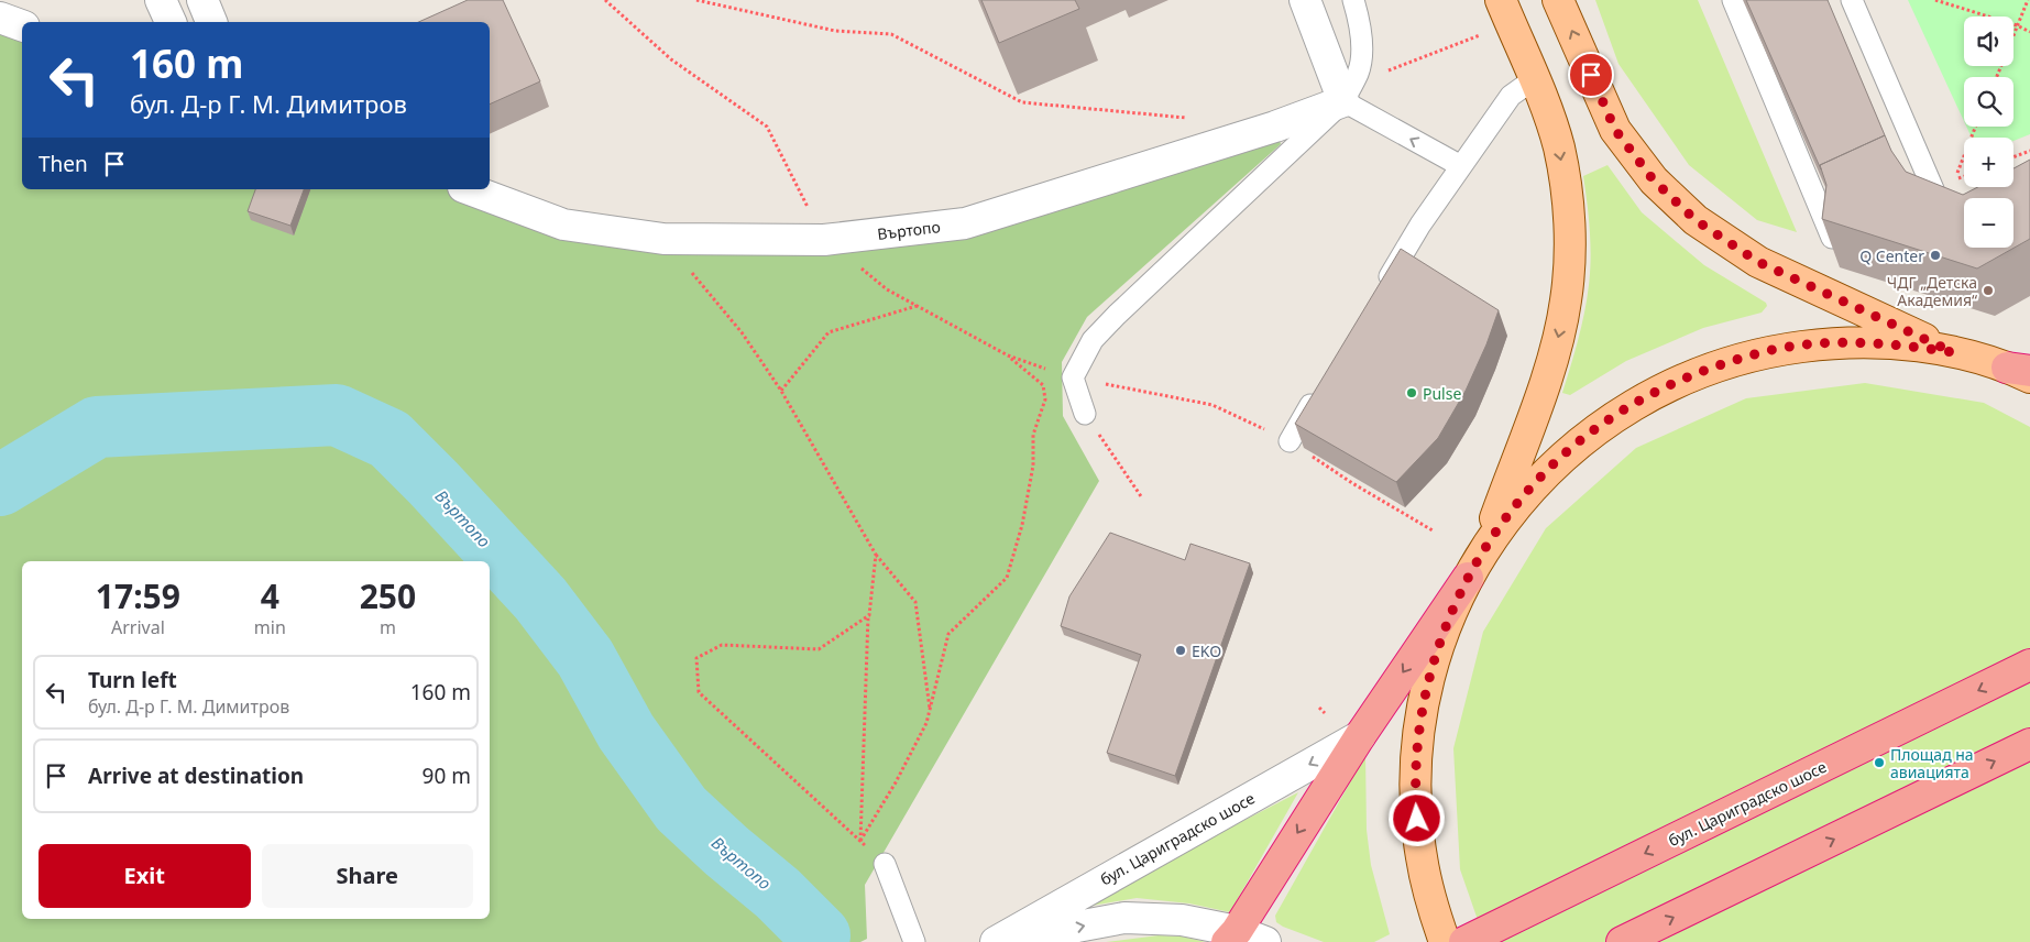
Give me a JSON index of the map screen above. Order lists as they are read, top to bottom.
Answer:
{
  "streets": {
    "highway": ["бул. Цариградско шосе"],
    "street": ["Въртопо"]
  },
  "one_way": ["бул. Цариградско шосе"],
  "water": ["Въртопо"],
  "places": [
    "Q Center",
    "ЧДГ „Детска Академия“",
    "Pulse",
    "EKO",
    "Площад на авиацията"
  ],
  "page": {
    "map_buttons": ["+", "−"],
    "turn": ["160 m", "бул. Д-р Г. М. Димитров"],
    "then": "Then",
    "eta": [
      "17:59",
      "Arrival",
      "4",
      "min",
      "250",
      "m"
    ],
    "list": [
      {
        "name": "Turn left",
        "note": "бул. Д-р Г. М. Димитров",
        "value": "160 m"
      },
      {
        "name": "Arrive at destination",
        "value": "90 m"
      }
    ],
    "buttons": ["Exit", "Share"]
  }
}
